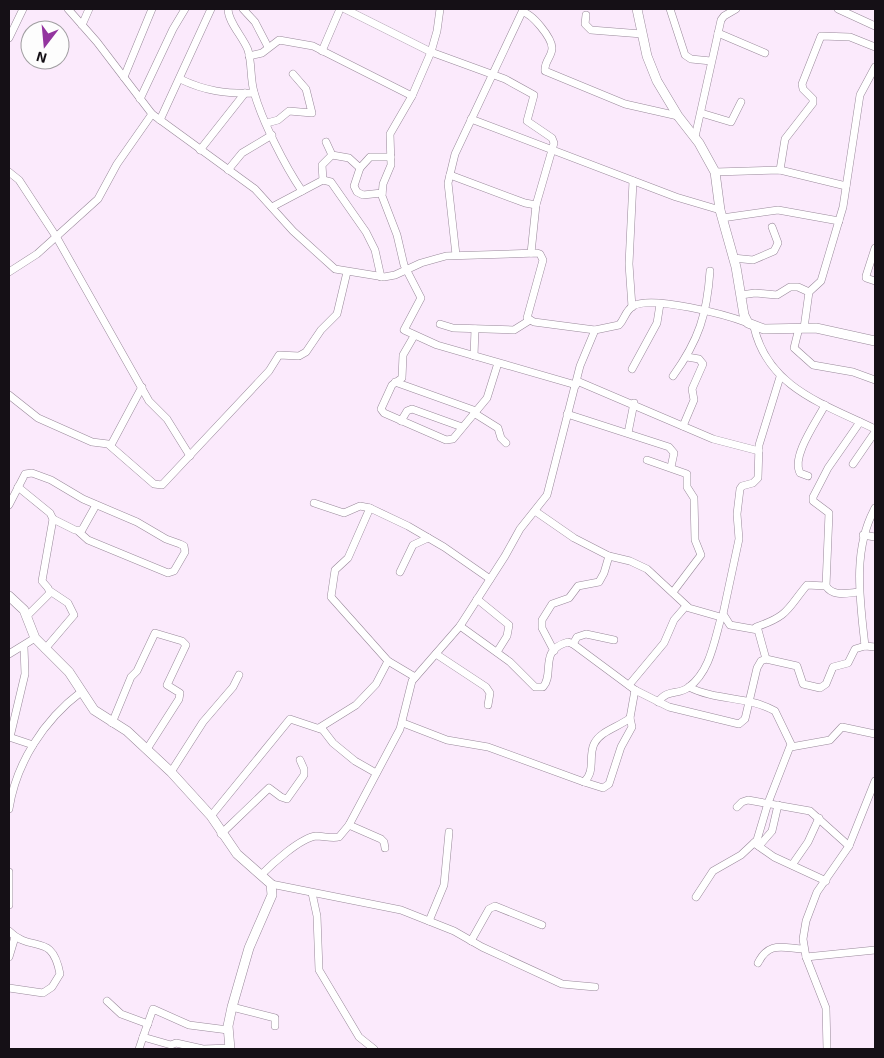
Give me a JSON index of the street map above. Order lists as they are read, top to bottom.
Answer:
{
  "north": "bottom"
}
